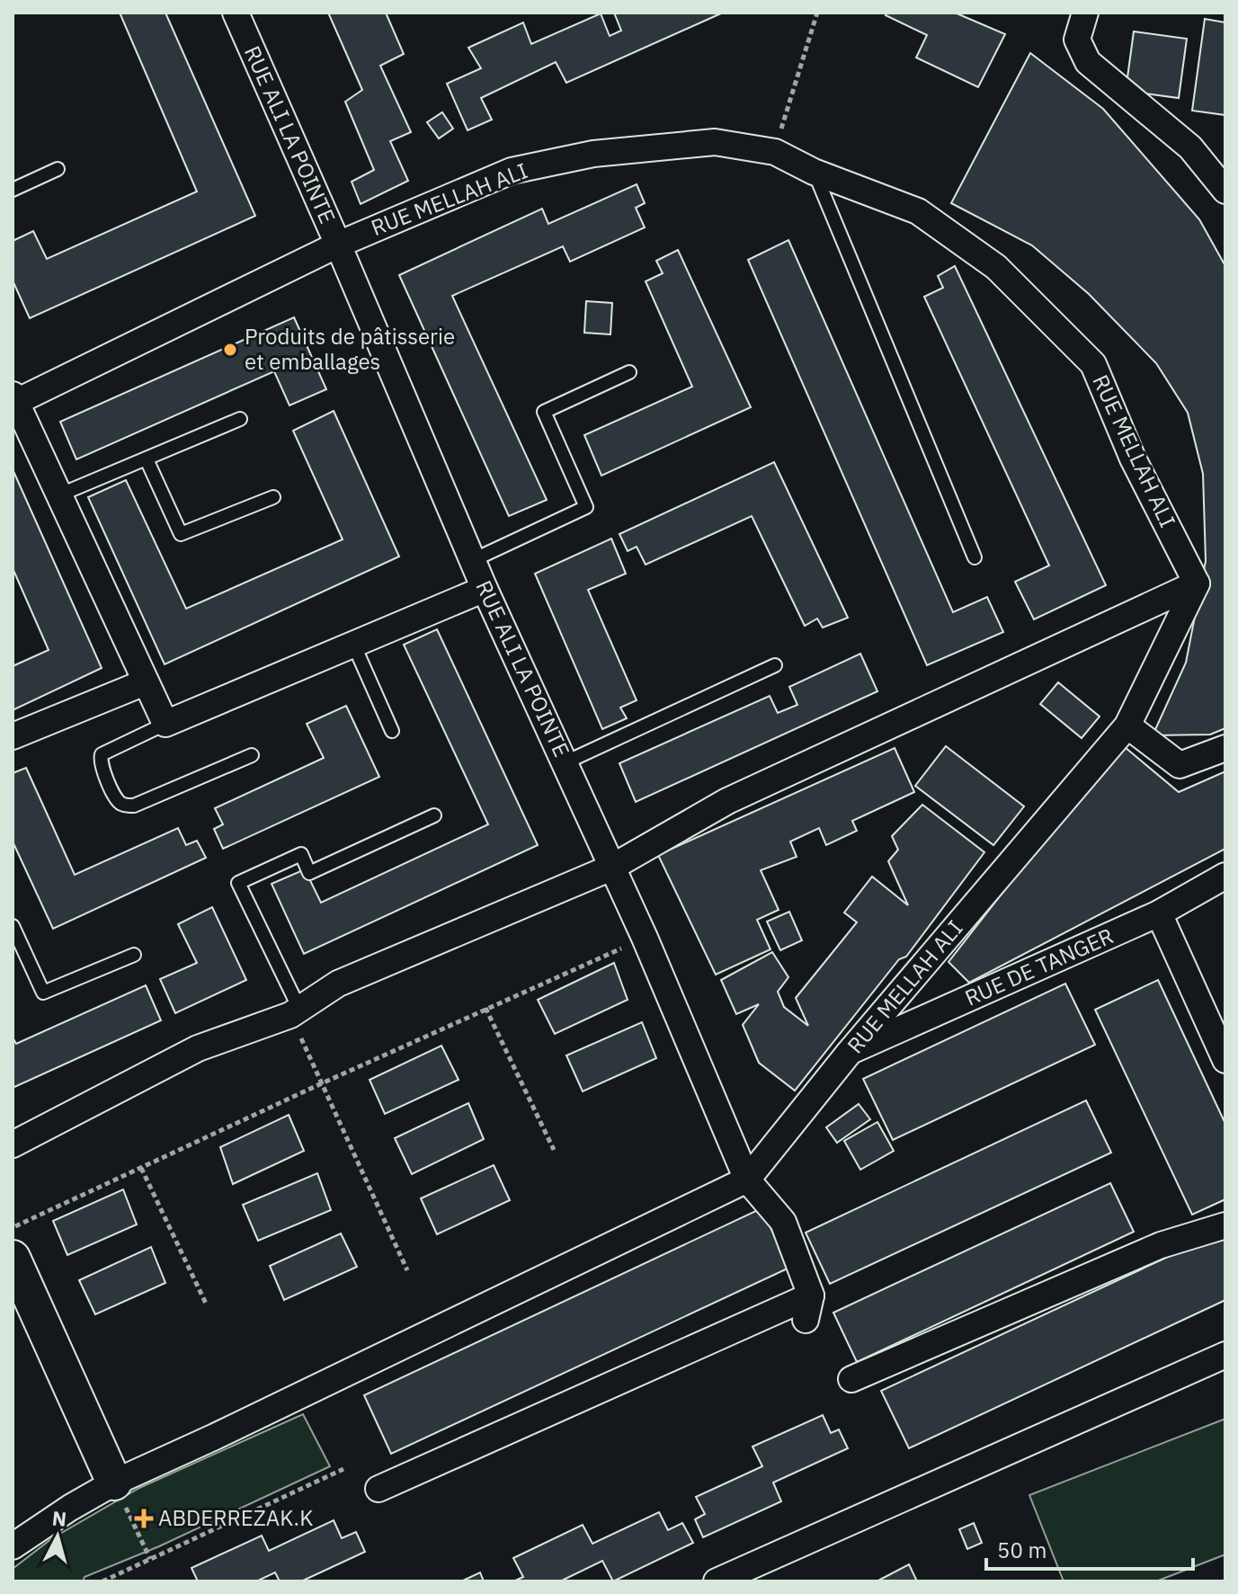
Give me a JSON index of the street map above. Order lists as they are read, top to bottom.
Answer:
{
  "streets": {
    "street": ["RUE ALI LA POINTE", "RUE MELLAH ALI", "RUE DE TANGER"]
  },
  "crossings": [
    ["RUE ALI LA POINTE", "RUE MELLAH ALI"],
    ["RUE MELLAH ALI", "RUE DE TANGER"]
  ],
  "places": {
    "other": ["Produits de pâtisserie et emballages"],
    "health": ["ABDERREZAK.K"]
  },
  "scale_bar": "50 m",
  "north": "top"
}
